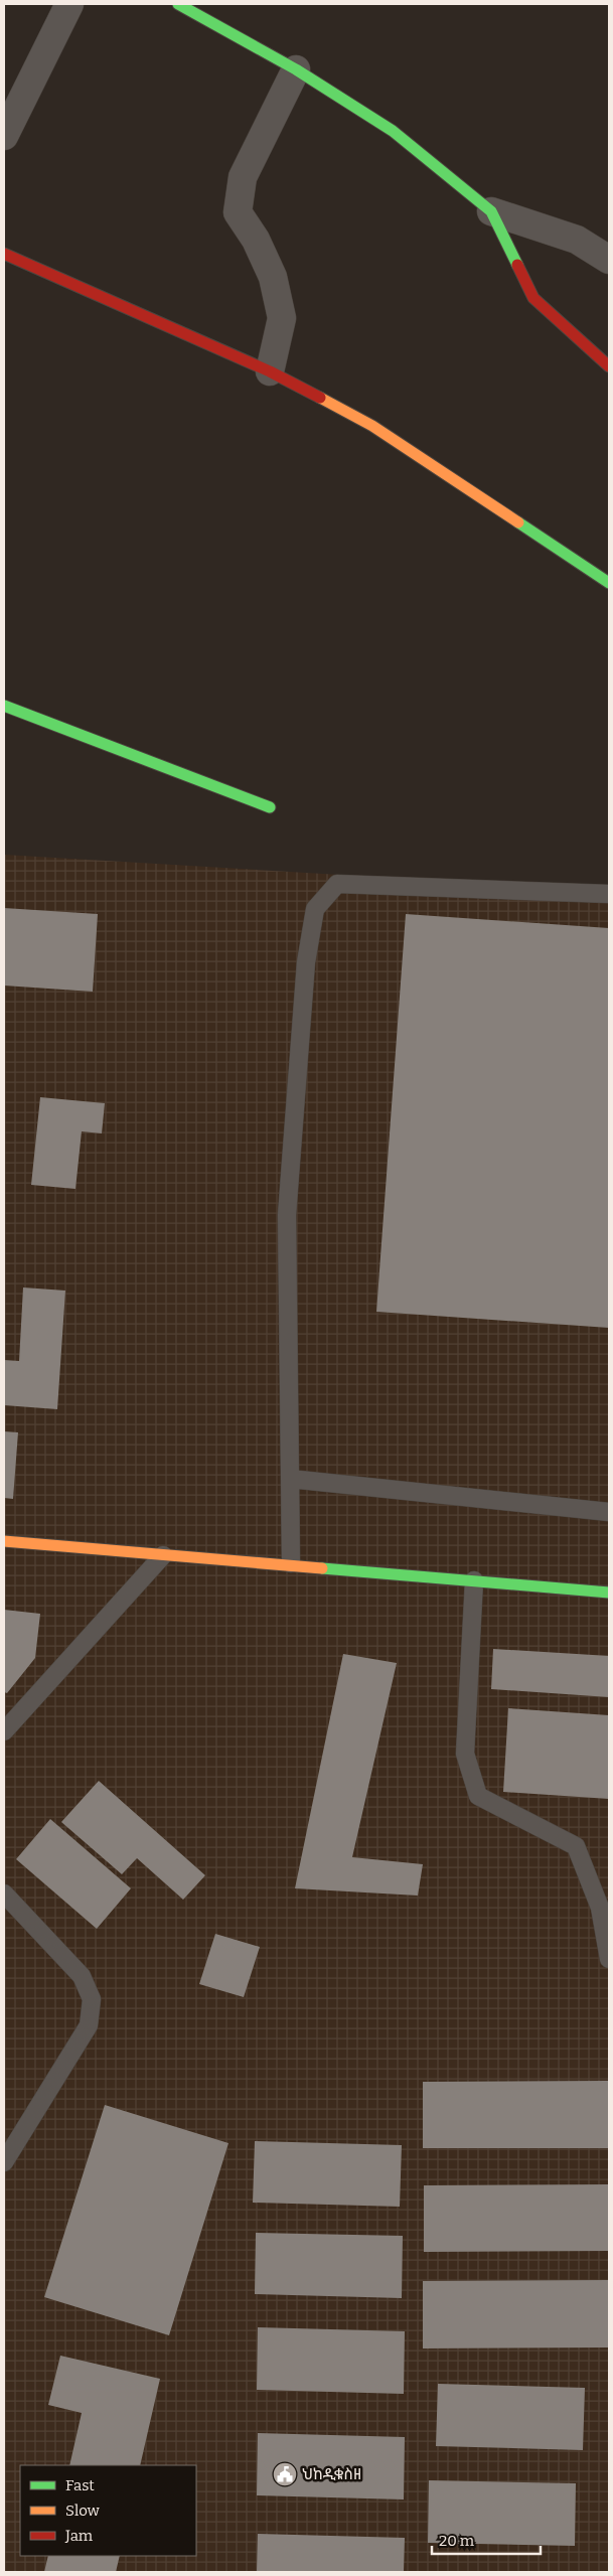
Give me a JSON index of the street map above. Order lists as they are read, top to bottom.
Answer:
{
  "places": {
    "public building": ["ህከዲቁስዘ"]
  },
  "legend": ["Fast", "Slow", "Jam"],
  "scale_bar": "20 m"
}
